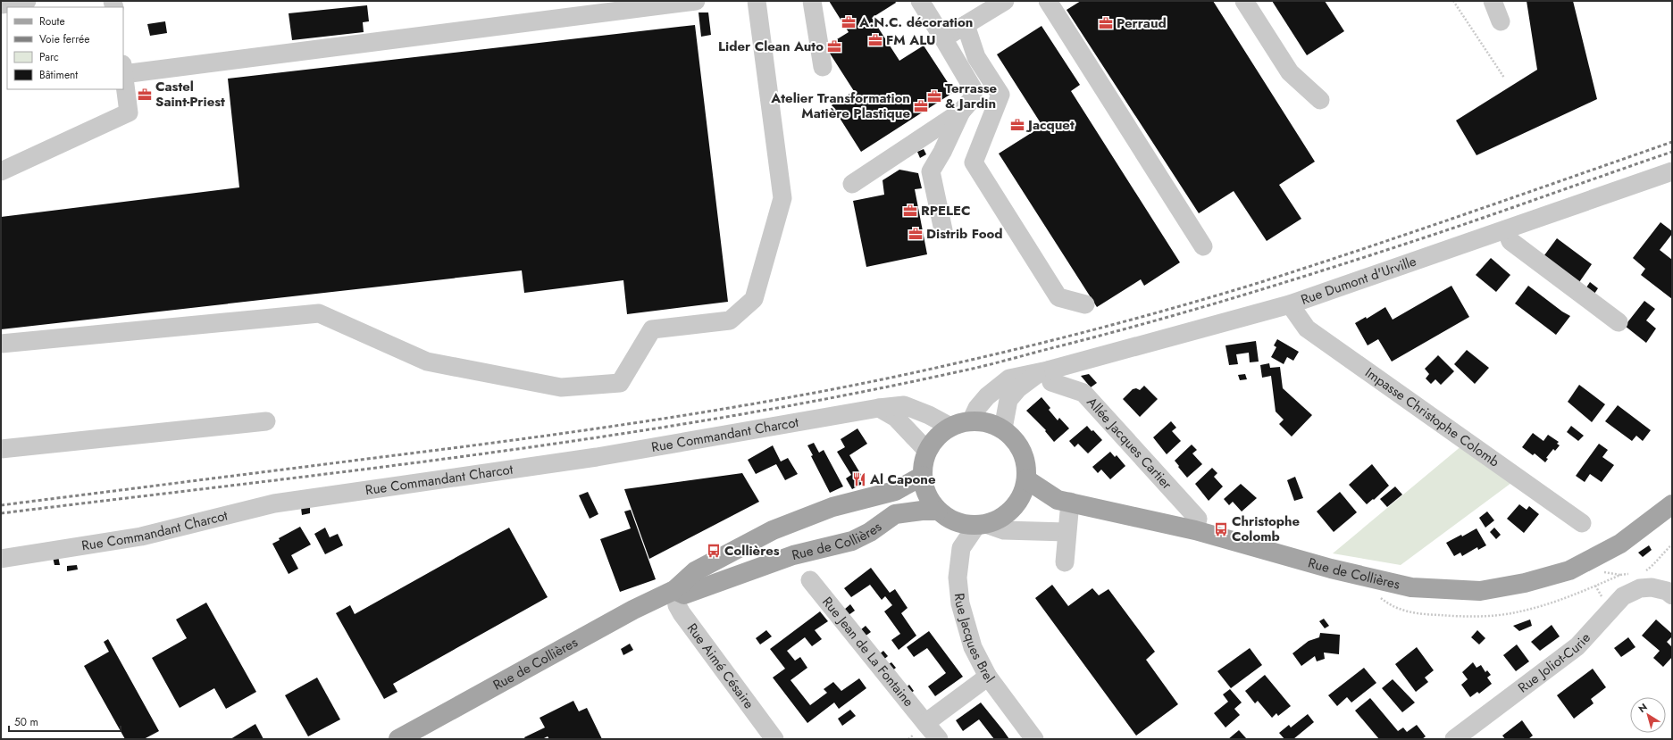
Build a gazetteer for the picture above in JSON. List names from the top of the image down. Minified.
{"streets":{"main road":["Rue de Collières"],"street":["Rue Dumont d'Urville","Impasse Christophe Colomb","Rue Commandant Charcot","Allée Jacques Cartier","Rue Jacques Brel","Rue Jean de La Fontaine","Rue Joliot-Curie","Rue Aimé Césaire"]},"crossings":[["Rue Dumont d'Urville","Impasse Christophe Colomb"],["Rue Dumont d'Urville","Rue Commandant Charcot"],["Rue Dumont d'Urville","Allée Jacques Cartier"],["Rue Dumont d'Urville","Rue de Collières"],["Rue Dumont d'Urville","Rue Jacques Brel"],["Rue Commandant Charcot","Rue de Collières"],["Rue Commandant Charcot","Rue Jacques Brel"],["Allée Jacques Cartier","Rue de Collières"],["Rue de Collières","Rue Jacques Brel"],["Rue de Collières","Rue Aimé Césaire"]],"places":{"office":["A.N.C. décoration","Perraud","FM ALU","Lider Clean Auto","Castel Saint-Priest","Terrasse & Jardin","Atelier Transformation Matière Plastique","Jacquet","RPELEC","Distrib Food"],"restaurant":["Al Capone"],"bus stop":["Christophe Colomb","Collières"]},"legend":["Route","Voie ferrée","Parc","Bâtiment"],"scale_bar":"50 m","north":"top left"}
